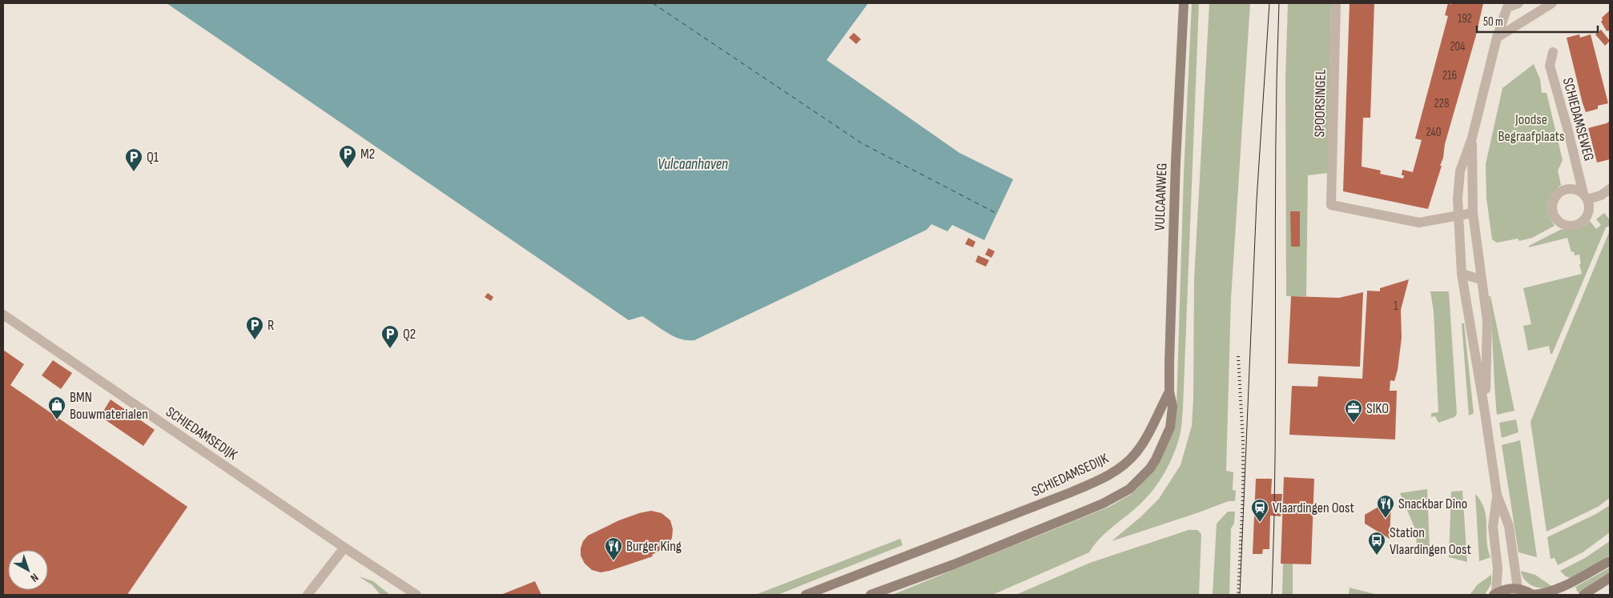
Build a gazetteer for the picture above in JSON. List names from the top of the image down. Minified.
{"streets":{"main road":["VULCAANWEG","SCHIEDAMSEDIJK"],"street":["SPOORSINGEL","SCHIEDAMSEWEG"]},"crossings":[["VULCAANWEG","SCHIEDAMSEDIJK"]],"water":["Vulcaanhaven"],"parks":["Joodse Begraafplaats"],"places":{"parking":["M2","Q1","R","Q2"],"shop":["BMN Bouwmaterialen"],"office":["SIKO"],"restaurant":["Snackbar Dino","Burger King"],"station":["Vlaardingen Oost"],"bus stop":["Station Vlaardingen Oost"]},"house_numbers":["192","204","216","228","240","1"],"scale_bar":"50 m","north":"bottom right"}
